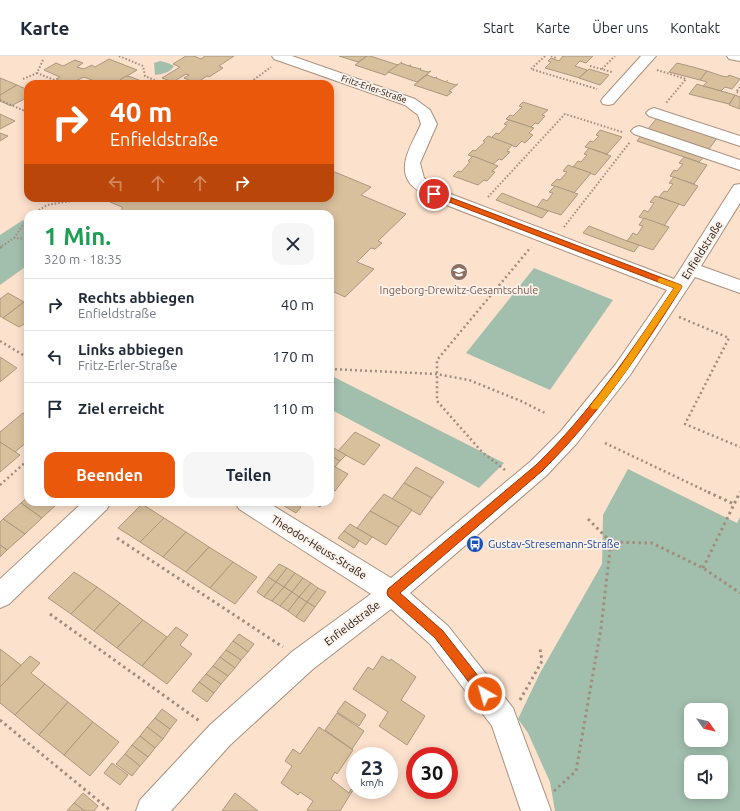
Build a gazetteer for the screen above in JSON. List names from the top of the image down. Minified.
{"streets":{"street":["Fritz-Erler-Straße","Enfieldstraße","Theodor-Heuss-Straße"]},"crossings":[["Fritz-Erler-Straße","Enfieldstraße"],["Enfieldstraße","Theodor-Heuss-Straße"]],"places":{"school or university":["Ingeborg-Drewitz-Gesamtschule"],"bus stop":["Gustav-Stresemann-Straße"]},"north":"bottom right","page":{"header":"Karte","nav":["Start","Karte","Über uns","Kontakt"],"turn":["40 m","Enfieldstraße"],"heading":["1 Min.","320 m · 18:35"],"list":[{"name":"Rechts abbiegen","note":"Enfieldstraße","value":"40 m"},{"name":"Links abbiegen","note":"Fritz-Erler-Straße","value":"170 m"},{"name":"Ziel erreicht","value":"110 m"}],"buttons":["Beenden","Teilen"],"speed":"23 km/h","limit":"30"}}
